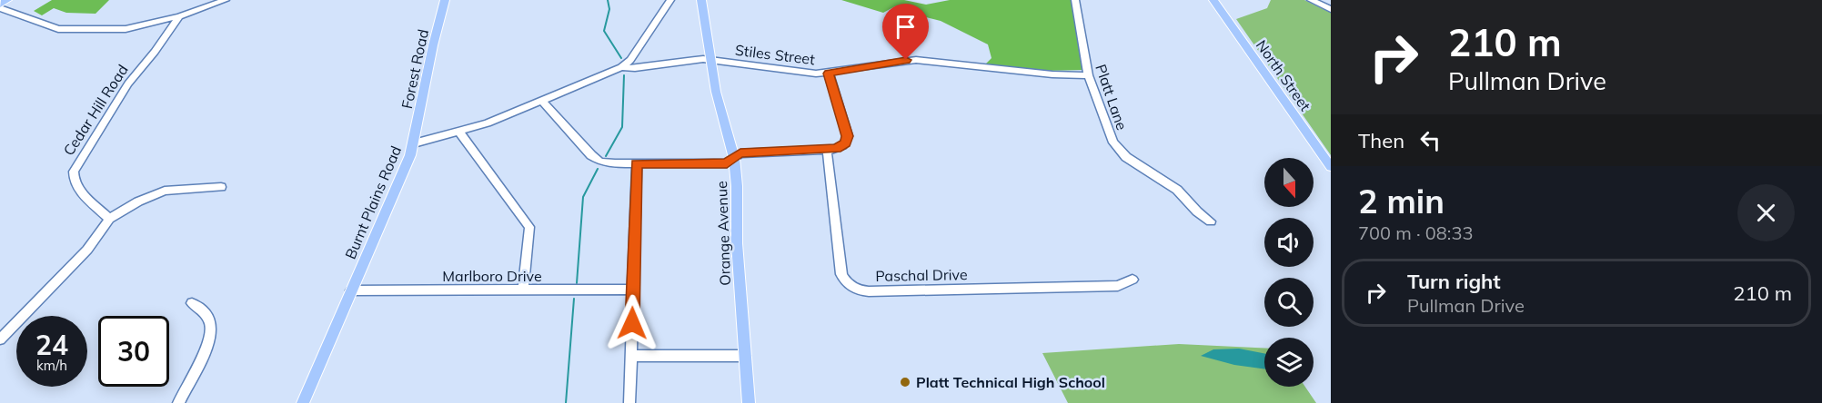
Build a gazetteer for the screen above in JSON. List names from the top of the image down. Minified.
{"streets":{"main road":["Forest Road","North Street","Burnt Plains Road","Orange Avenue"],"street":["Stiles Street","Platt Lane","Cedar Hill Road","Paschal Drive","Marlboro Drive"]},"crossings":[["Stiles Street","Platt Lane"],["Stiles Street","Burnt Plains Road"],["Stiles Street","Orange Avenue"],["Forest Road","Burnt Plains Road"],["Burnt Plains Road","Marlboro Drive"]],"places":["Platt Technical High School"],"north":"bottom","page":{"turn":["210 m","Pullman Drive"],"then":"Then","heading":["2 min","700 m · 08:33"],"list":[{"name":"Turn right","note":"Pullman Drive","value":"210 m"}],"speed":"24 km/h","limit":"30"}}
